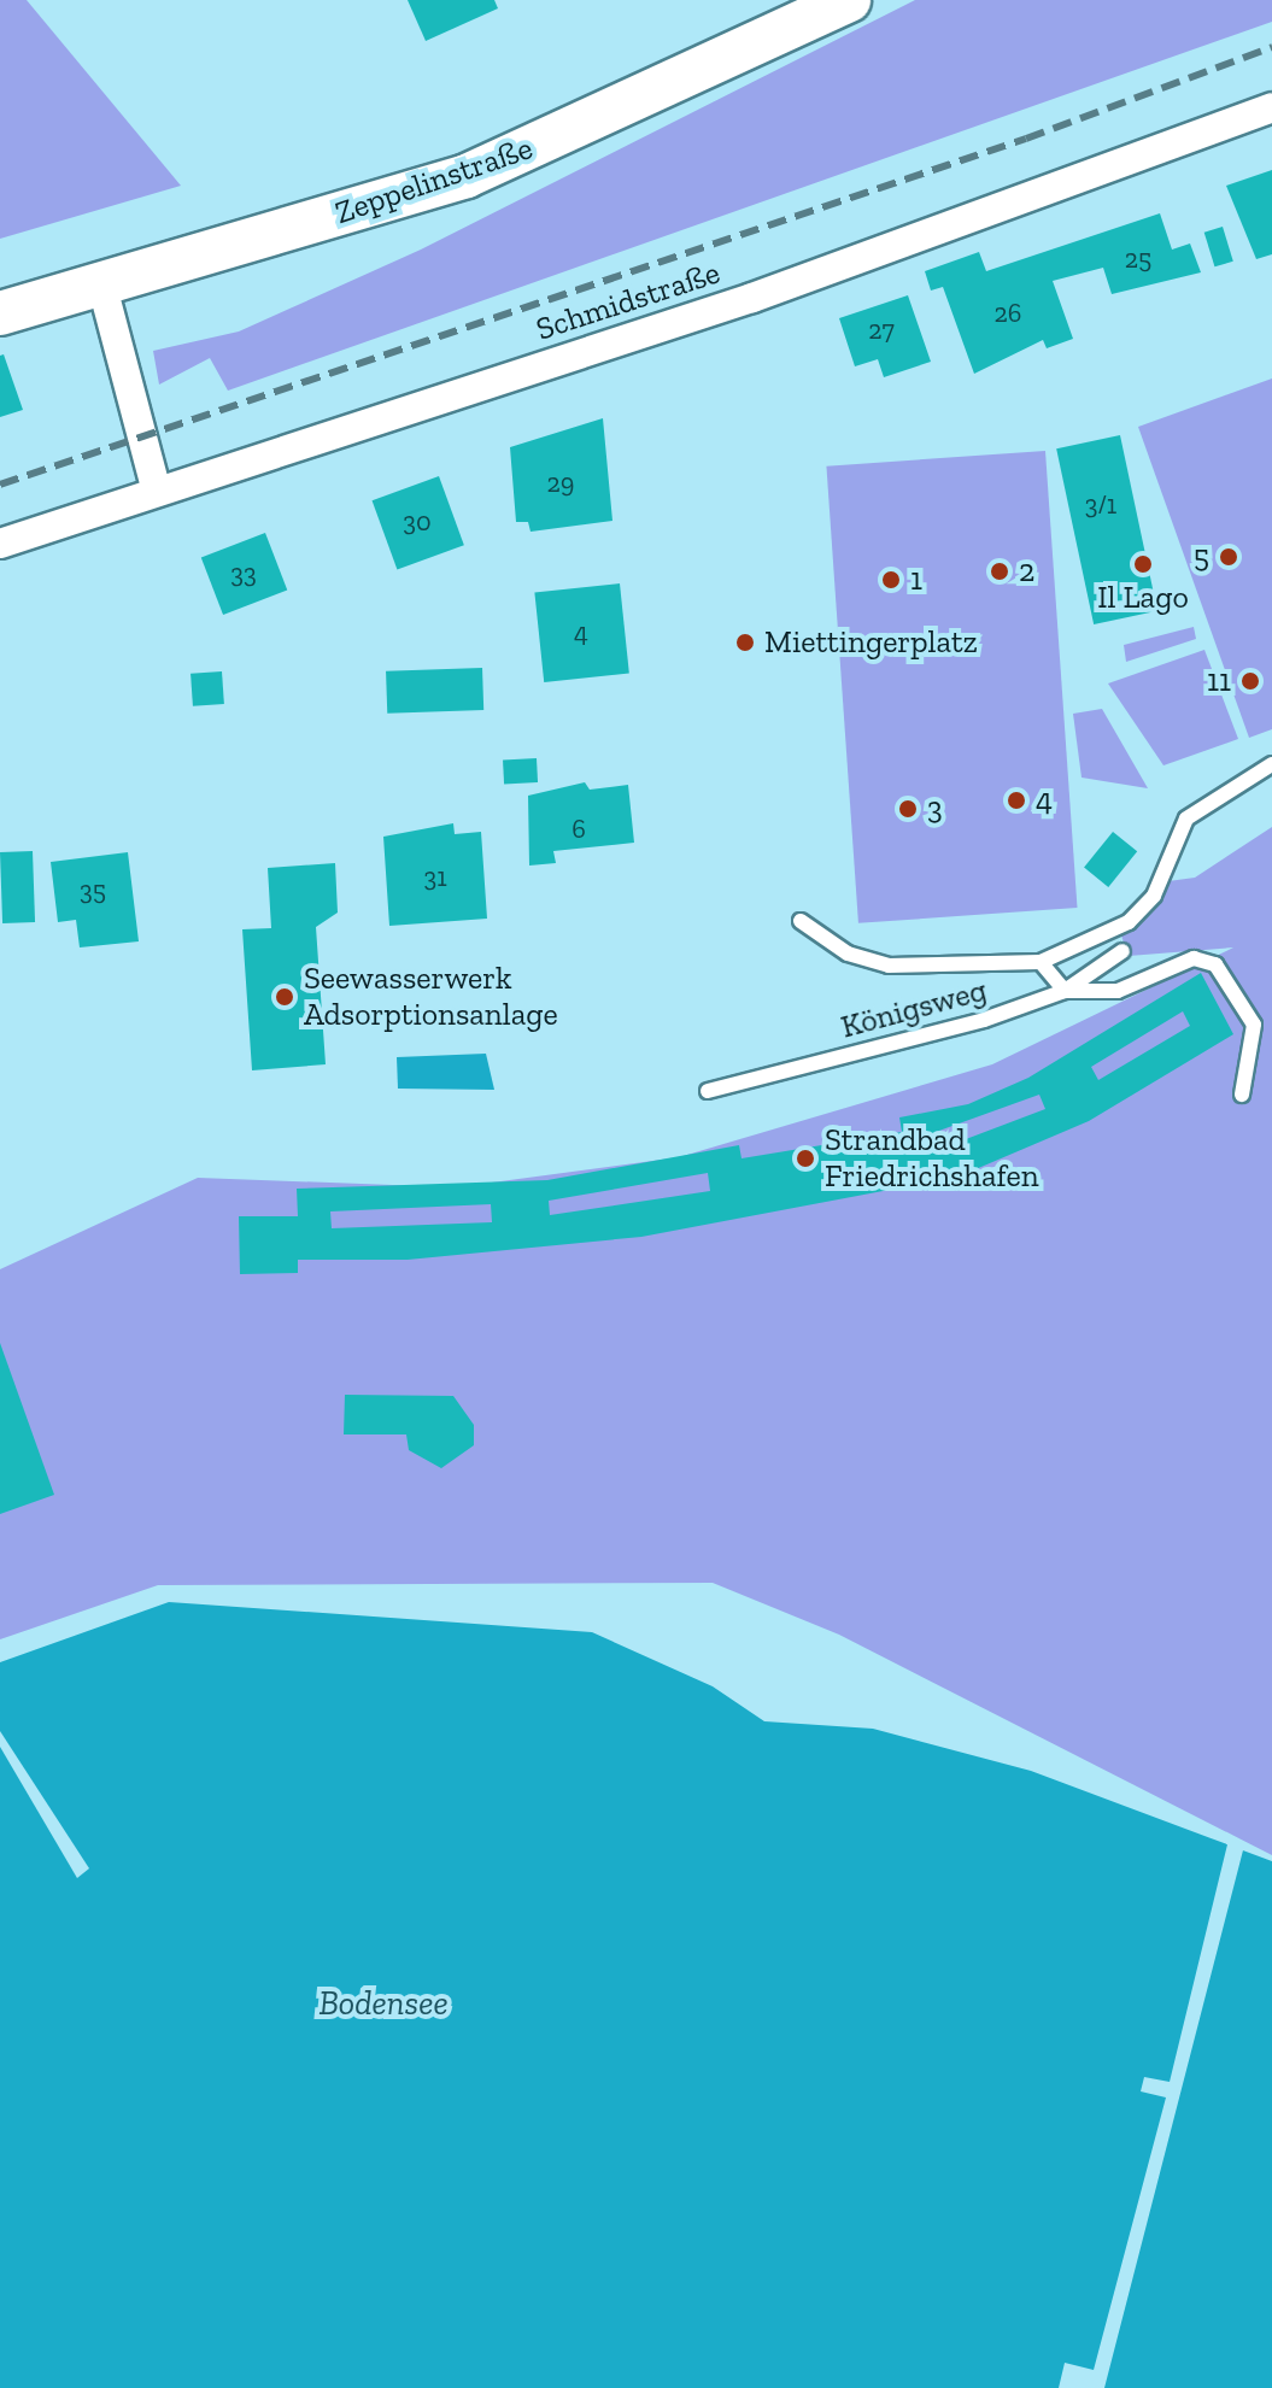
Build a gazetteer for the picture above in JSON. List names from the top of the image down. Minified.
{"streets":{"main road":["Zeppelinstraße"],"street":["Schmidstraße"],"lane":["Königsweg"]},"water":["Bodensee"],"places":["5","Il Lago","2","1","Miettingerplatz","11","4","3","Seewasserwerk Adsorptionsanlage","Strandbad Friedrichshafen"],"house_numbers":["25","26","27","29","3/1","30","33","4","6","31","35"]}
